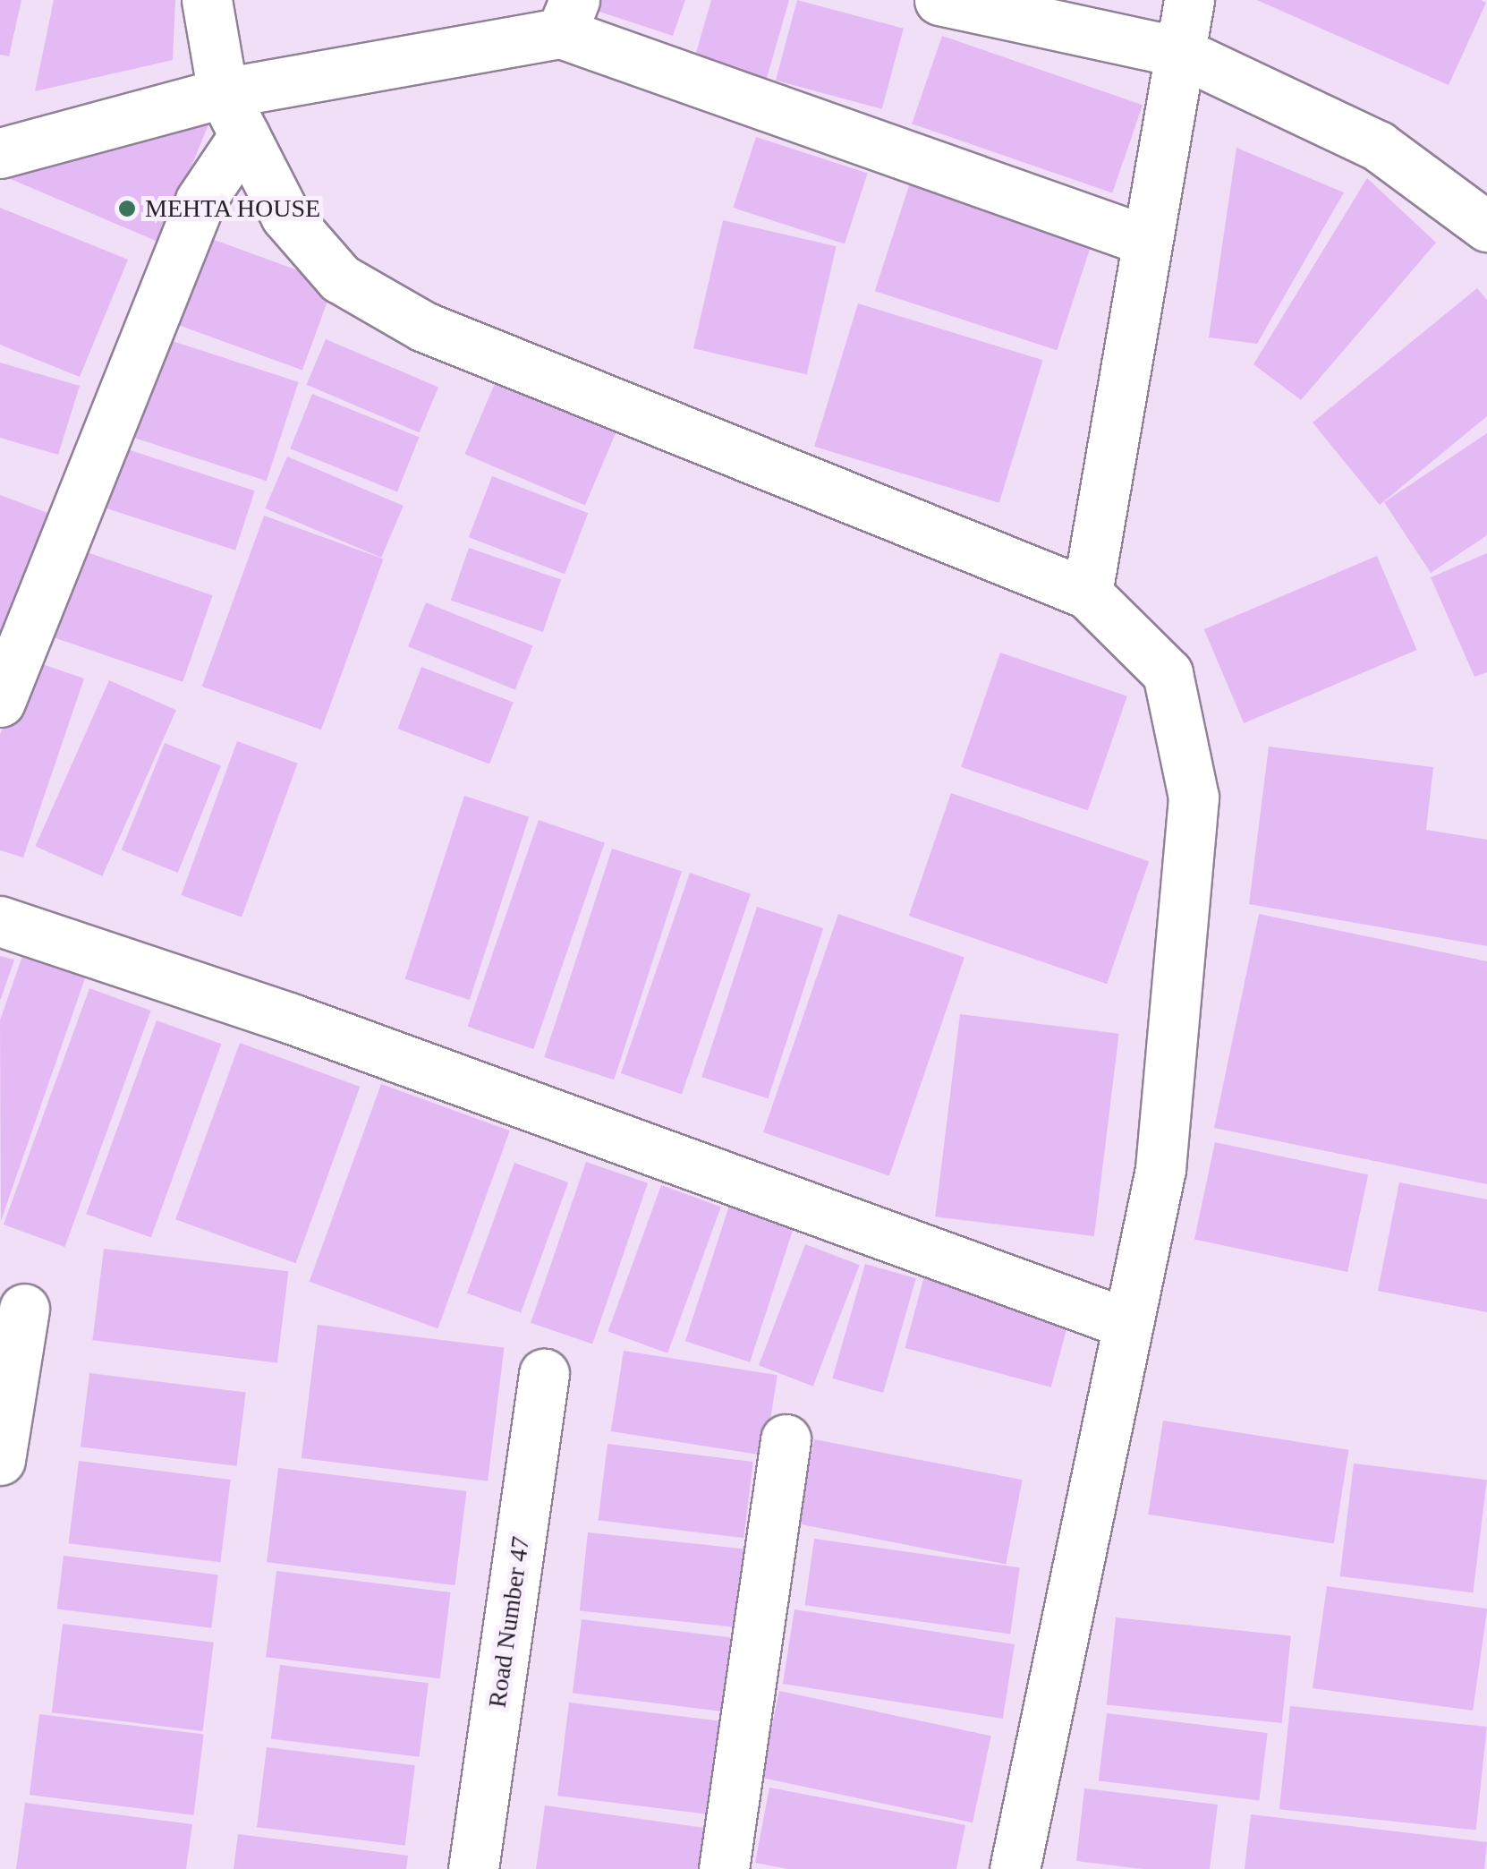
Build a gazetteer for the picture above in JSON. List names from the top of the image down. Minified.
{"streets":{"street":["Road Number 47"]},"places":["MEHTA HOUSE"]}
